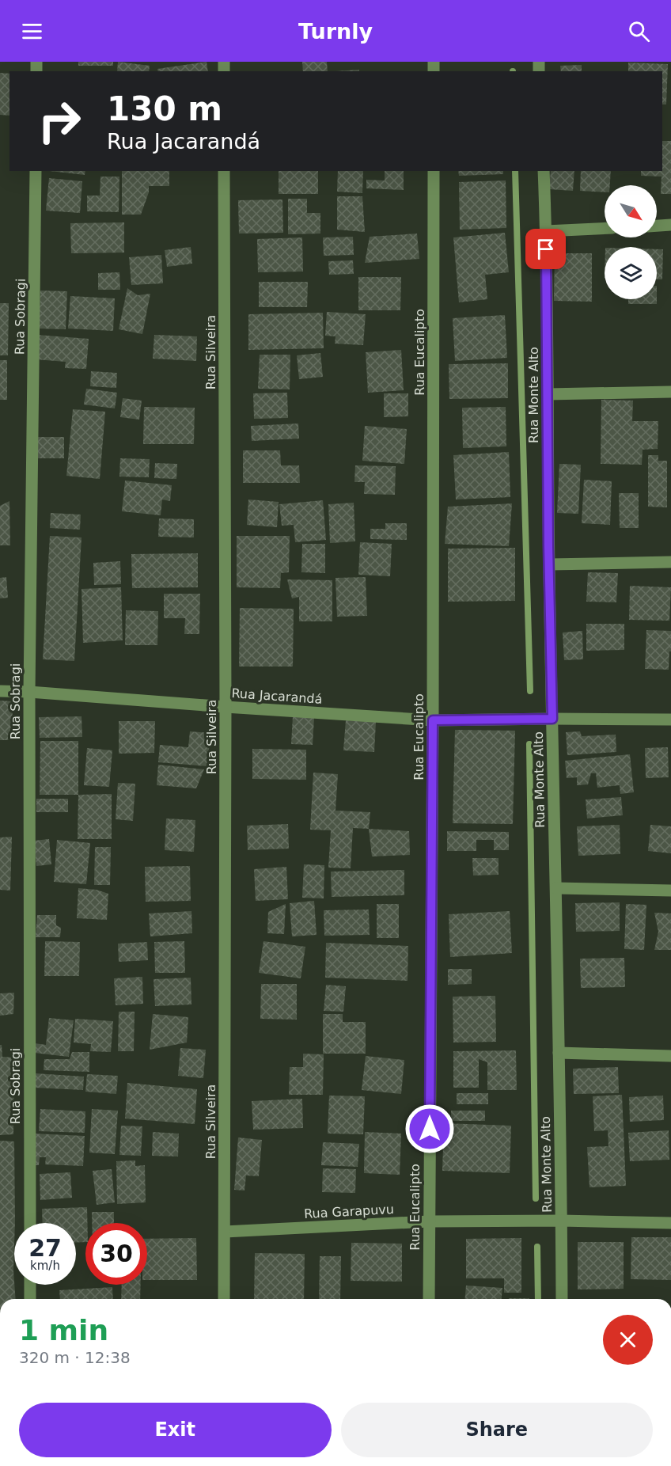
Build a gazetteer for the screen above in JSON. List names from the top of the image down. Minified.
{"streets":{"street":["Rua Sobragi","Rua Silveira","Rua Eucalipto","Rua Monte Alto","Rua Jacarandá","Rua Garapuvu"]},"crossings":[["Rua Sobragi","Rua Jacarandá"],["Rua Silveira","Rua Jacarandá"],["Rua Silveira","Rua Garapuvu"],["Rua Eucalipto","Rua Jacarandá"],["Rua Eucalipto","Rua Garapuvu"],["Rua Monte Alto","Rua Jacarandá"],["Rua Monte Alto","Rua Garapuvu"]],"north":"bottom right","page":{"header":"Turnly","turn":["130 m","Rua Jacarandá"],"speed":"27 km/h","limit":"30","heading":["1 min","320 m · 12:38"],"buttons":["Exit","Share"]}}
